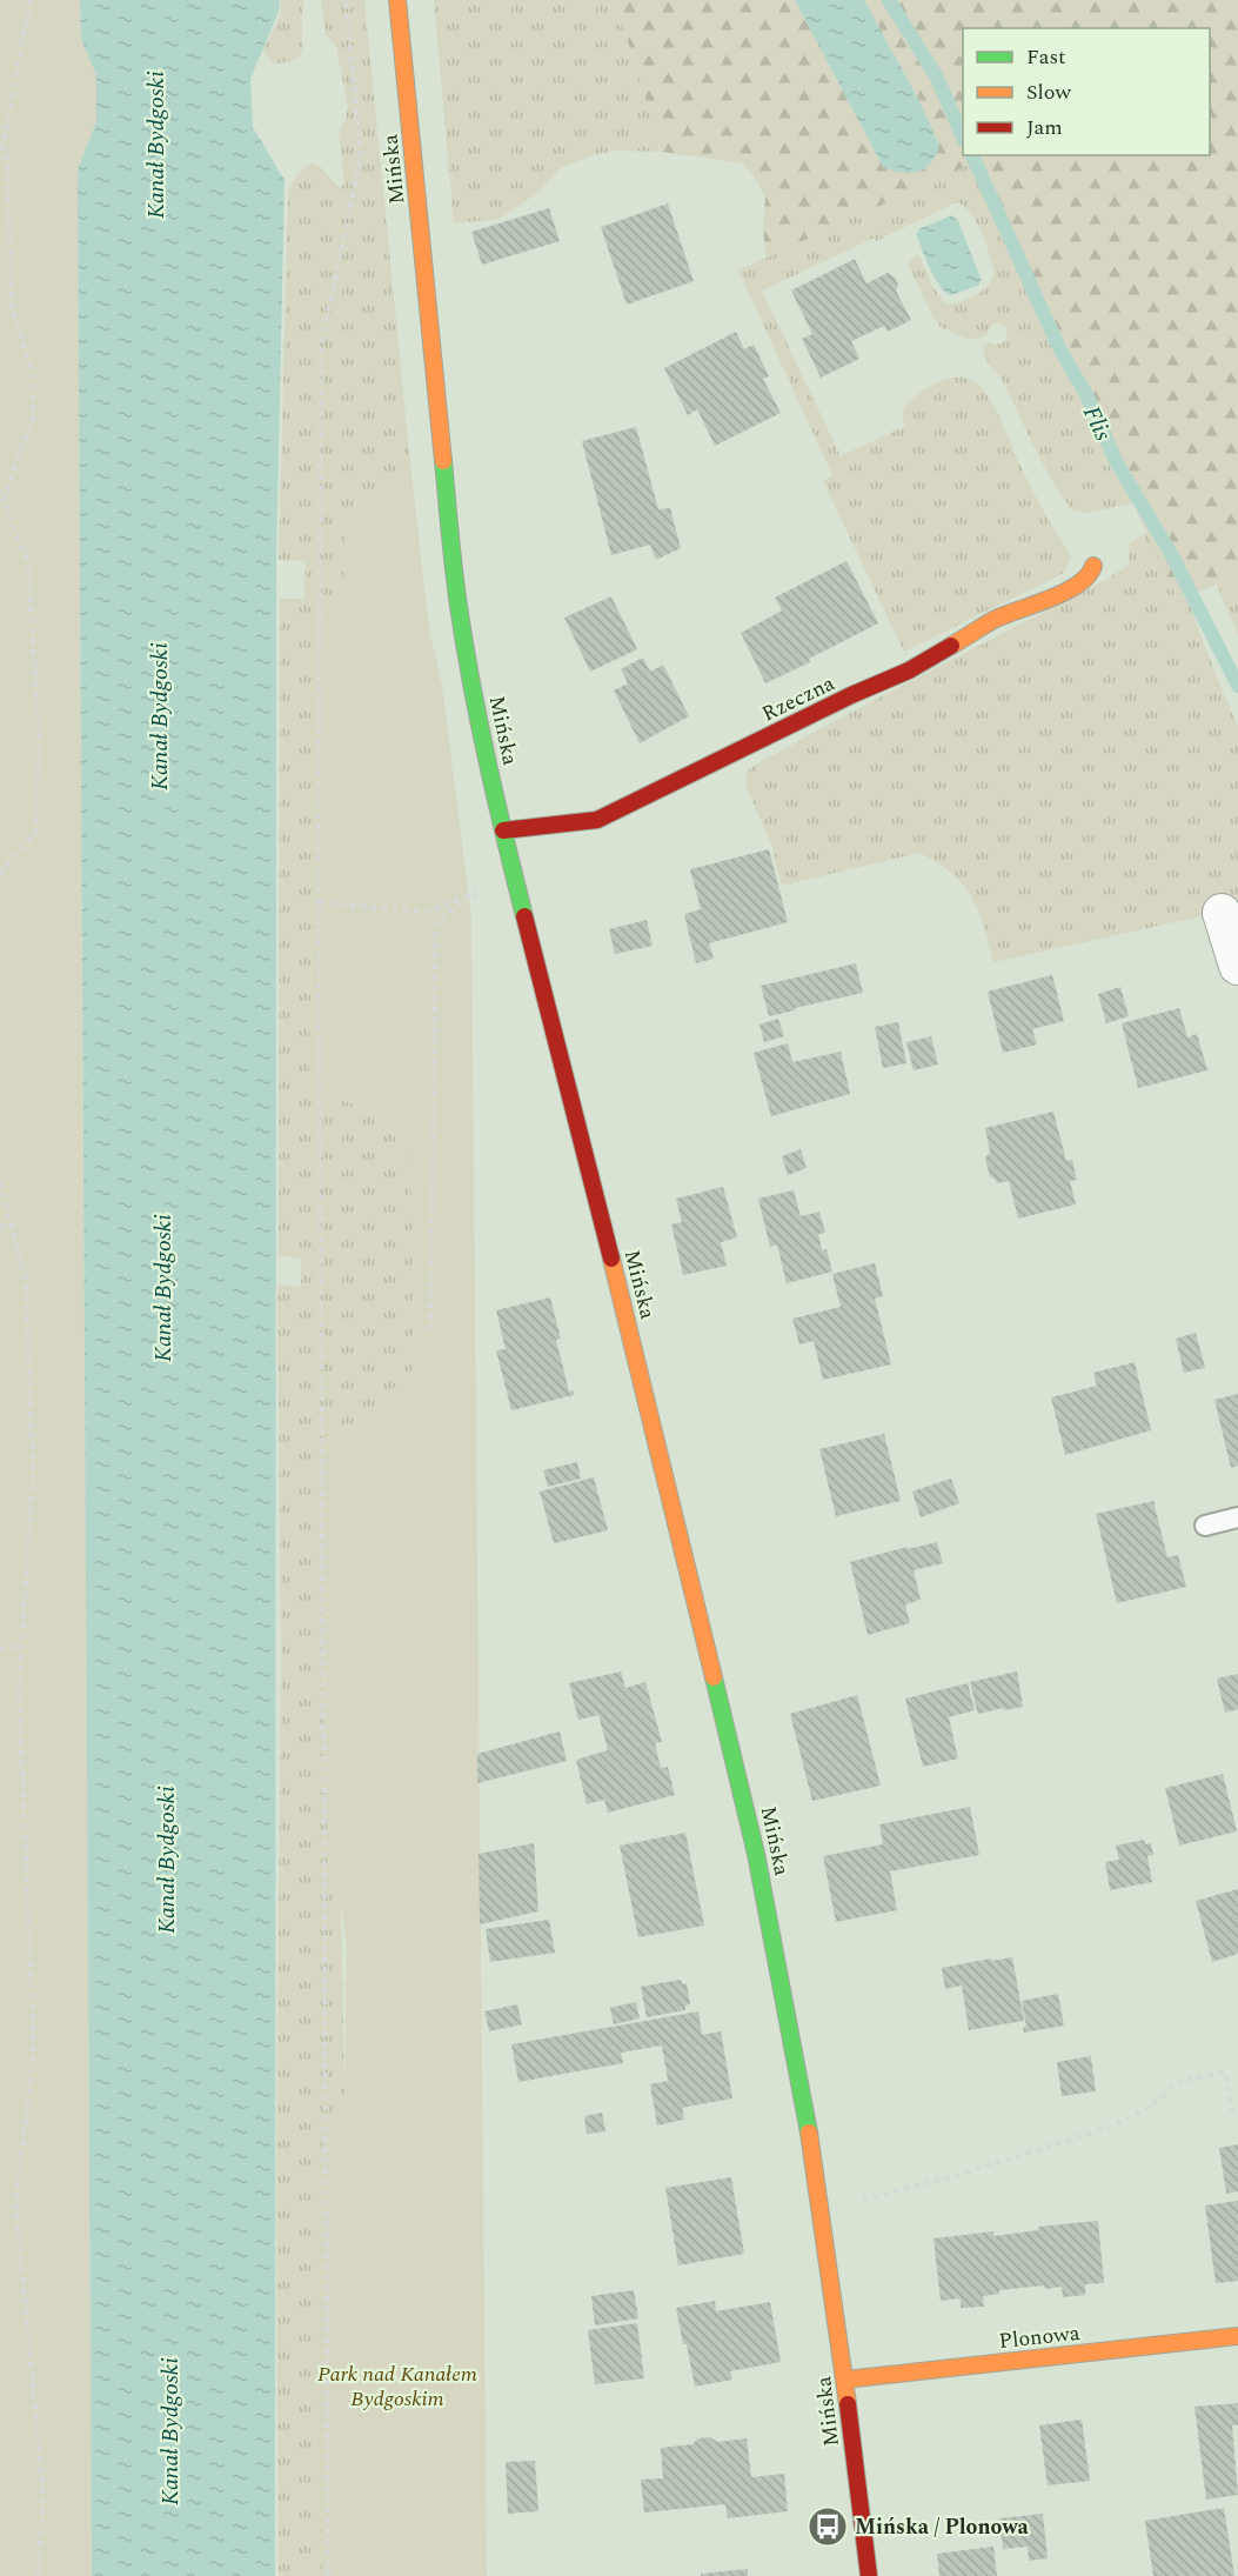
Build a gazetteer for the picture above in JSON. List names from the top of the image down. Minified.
{"streets":{"street":["Mińska","Rzeczna","Plonowa"]},"crossings":[["Mińska","Rzeczna"],["Mińska","Plonowa"]],"water":["Kanał Bydgoski","Flis"],"parks":["Park nad Kanałem Bydgoskim"],"places":{"bus stop":["Mińska / Plonowa"]},"legend":["Fast","Slow","Jam"]}
